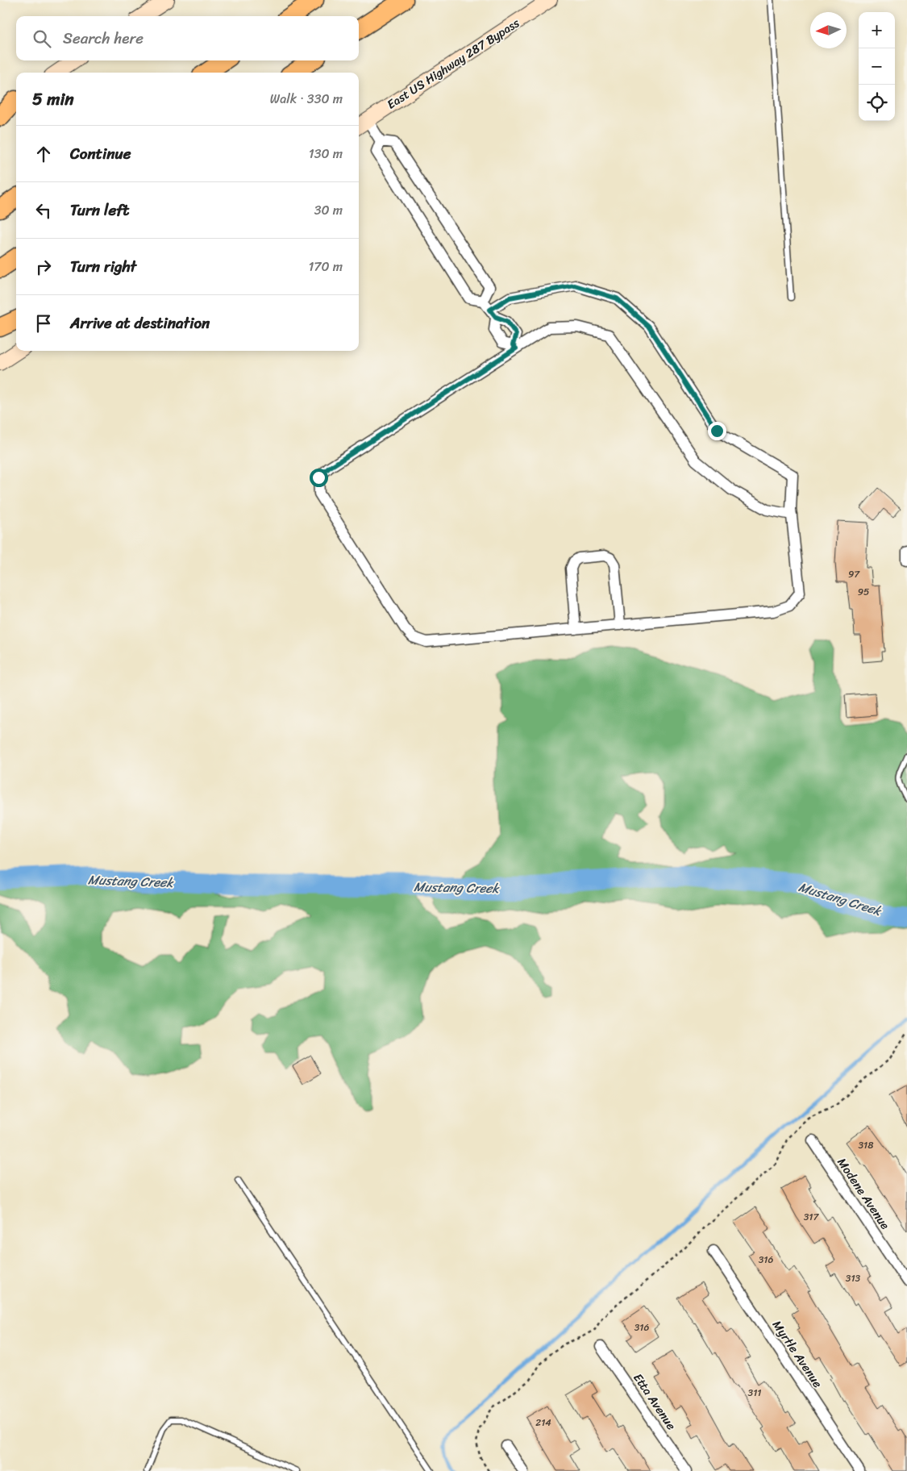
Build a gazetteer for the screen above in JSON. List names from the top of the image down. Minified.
{"streets":{"main road":["East US Highway 287 Bypass"],"street":["Modene Avenue","Myrtle Avenue","Etta Avenue"]},"water":["Mustang Creek"],"house_numbers":["97","95","318","317","316","313","316","311","214"],"north":"left","page":{"map_buttons":["+","−"],"search":"Search here","heading":["5 min","Walk · 330 m"],"list":[["Continue","130 m"],["Turn left","30 m"],["Turn right","170 m"],"Arrive at destination"]}}
